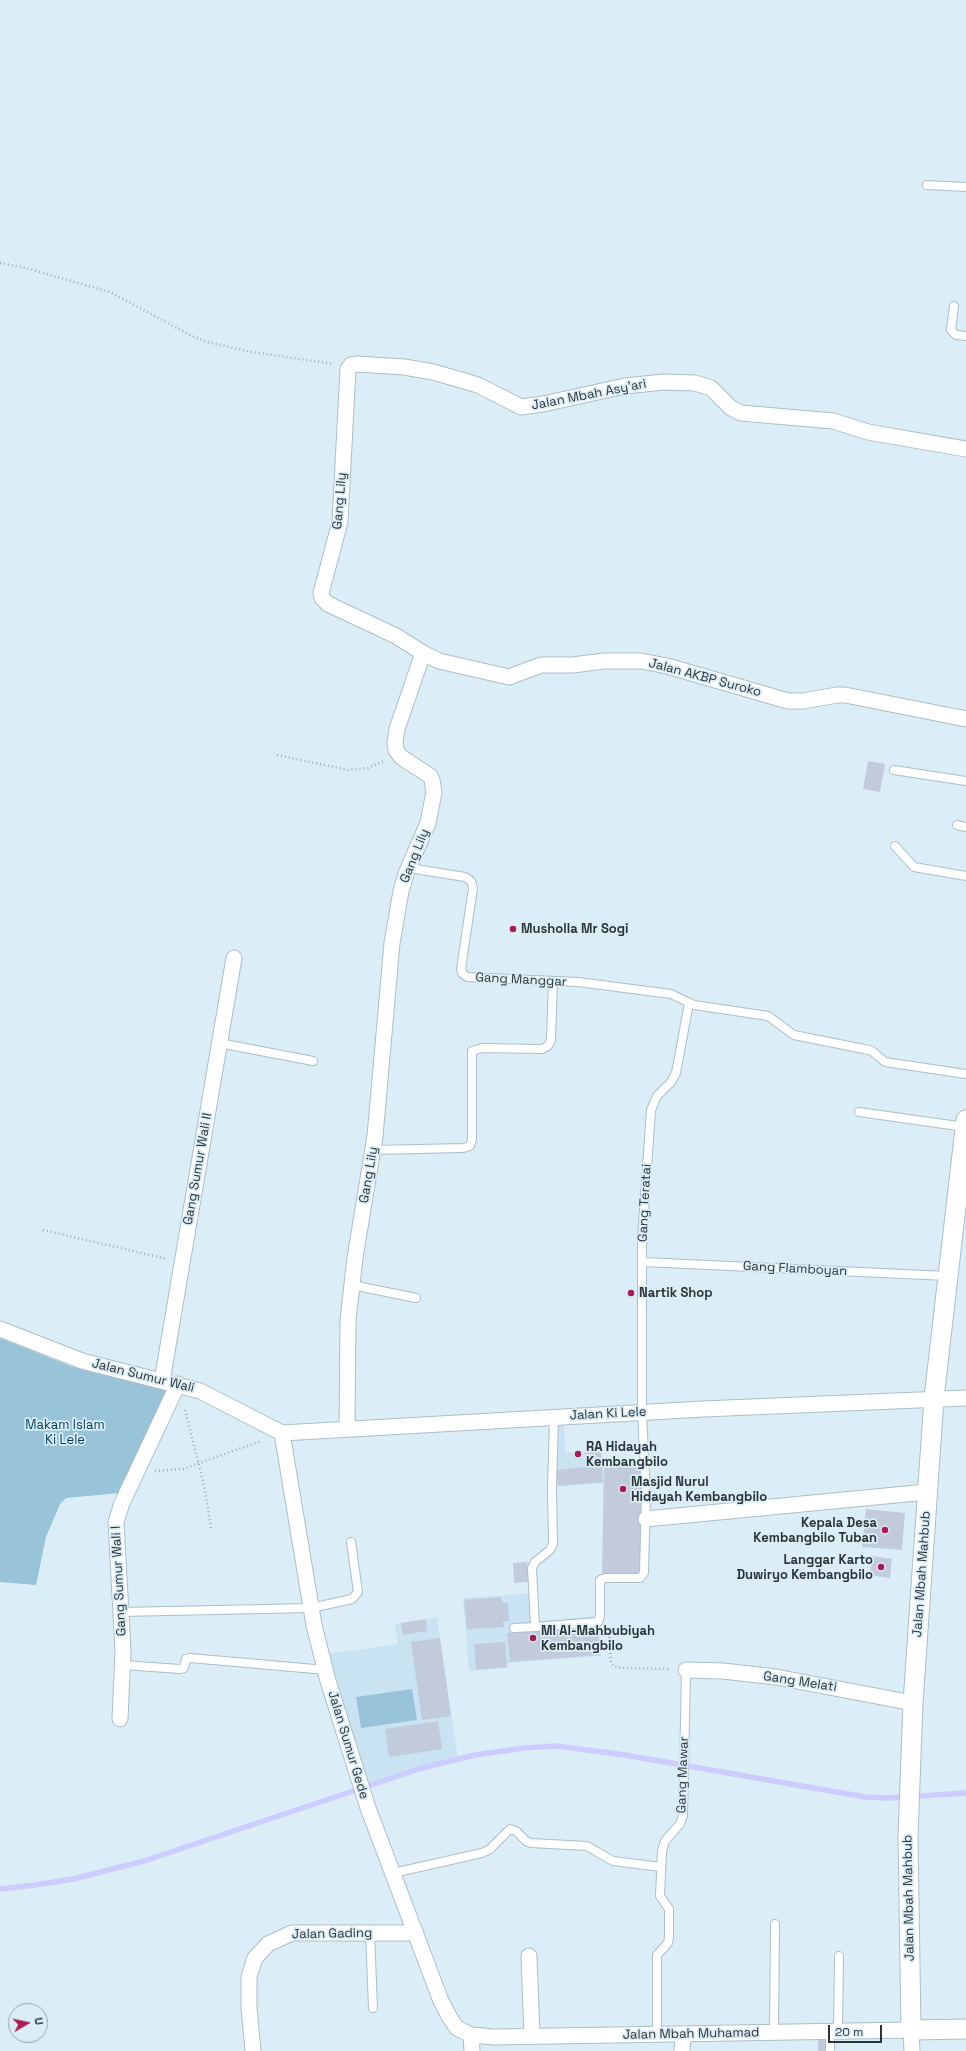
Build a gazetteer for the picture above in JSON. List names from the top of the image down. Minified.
{"streets":{"street":["Jalan Mbah Asy'ari","Gang Lily","Jalan AKBP Suroko","Gang Sumur Wali II","Jalan Sumur Wali","Jalan Ki Lele","Jalan Mbah Mahbub","Gang Sumur Wali I","Gang Melati","Jalan Sumur Gede","Jalan Gading","Jalan Mbah Muhamad"],"lane":["Gang Manggar","Gang Teratai","Gang Flamboyan","Gang Mawar"]},"crossings":[["Jalan Mbah Asy'ari","Gang Lily"],["Gang Lily","Jalan AKBP Suroko"],["Gang Lily","Gang Manggar"],["Gang Lily","Jalan Ki Lele"],["Gang Manggar","Gang Teratai"],["Gang Sumur Wali II","Jalan Sumur Wali"],["Gang Teratai","Gang Flamboyan"],["Gang Teratai","Jalan Ki Lele"],["Gang Flamboyan","Jalan Mbah Mahbub"],["Jalan Sumur Wali","Jalan Ki Lele"],["Jalan Sumur Wali","Gang Sumur Wali I"],["Jalan Sumur Wali","Jalan Sumur Gede"],["Jalan Ki Lele","Jalan Mbah Mahbub"],["Jalan Ki Lele","Jalan Sumur Gede"],["Jalan Mbah Mahbub","Gang Melati"],["Jalan Mbah Mahbub","Jalan Mbah Muhamad"],["Gang Melati","Gang Mawar"],["Jalan Sumur Gede","Jalan Gading"],["Jalan Sumur Gede","Jalan Mbah Muhamad"],["Gang Mawar","Jalan Mbah Muhamad"]],"parks":["Makam Islam Ki Lele"],"places":["Musholla Mr Sogi","Nartik Shop","RA Hidayah Kembangbilo","Masjid Nurul Hidayah Kembangbilo","Kepala Desa Kembangbilo Tuban","Langgar Karto Duwiryo Kembangbilo","MI Al-Mahbubiyah Kembangbilo"],"scale_bar":"20 m","north":"right"}
